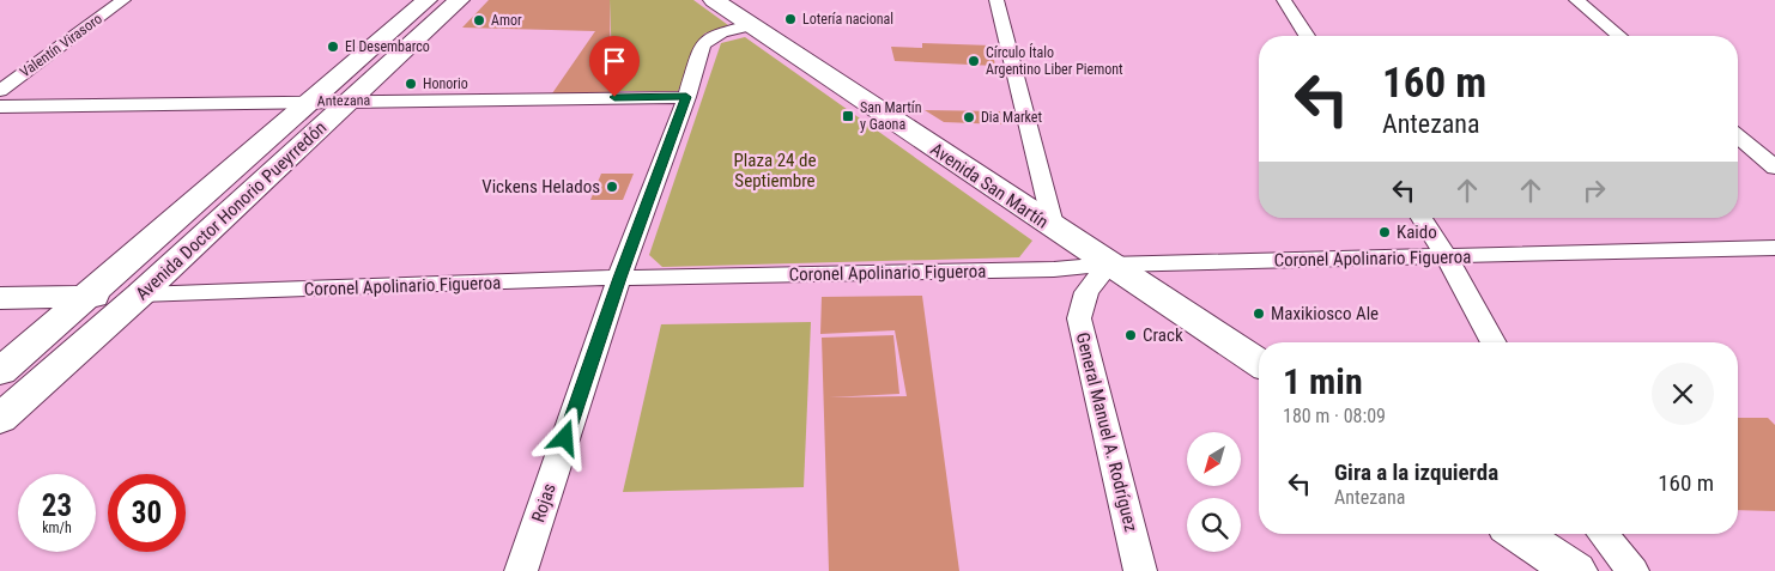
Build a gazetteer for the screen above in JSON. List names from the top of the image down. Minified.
{"streets":{"main road":["Avenida San Martín","Avenida Doctor Honorio Pueyrredón","Coronel Apolinario Figueroa"],"street":["Valentín Virasoro","Antezana","General Manuel A. Rodríguez","Rojas"]},"crossings":[["Antezana","Avenida Doctor Honorio Pueyrredón"],["Antezana","Rojas"],["Avenida San Martín","Coronel Apolinario Figueroa"],["Avenida San Martín","General Manuel A. Rodríguez"],["Avenida San Martín","Rojas"],["Avenida Doctor Honorio Pueyrredón","Coronel Apolinario Figueroa"],["Coronel Apolinario Figueroa","General Manuel A. Rodríguez"],["Coronel Apolinario Figueroa","Rojas"]],"parks":["Plaza 24 de Septiembre"],"places":{"other":["Lotería nacional","Amor","El Desembarco","Círculo Ítalo Argentino Liber Piemont","Honorio","Dia Market","Vickens Helados","Kaido","Maxikiosco Ale","Crack"],"transit":["San Martín y Gaona"]},"north":"bottom left","page":{"turn":["160 m","Antezana"],"heading":["1 min","180 m · 08:09"],"list":[{"name":"Gira a la izquierda","note":"Antezana","value":"160 m"}],"speed":"23 km/h","limit":"30"}}
